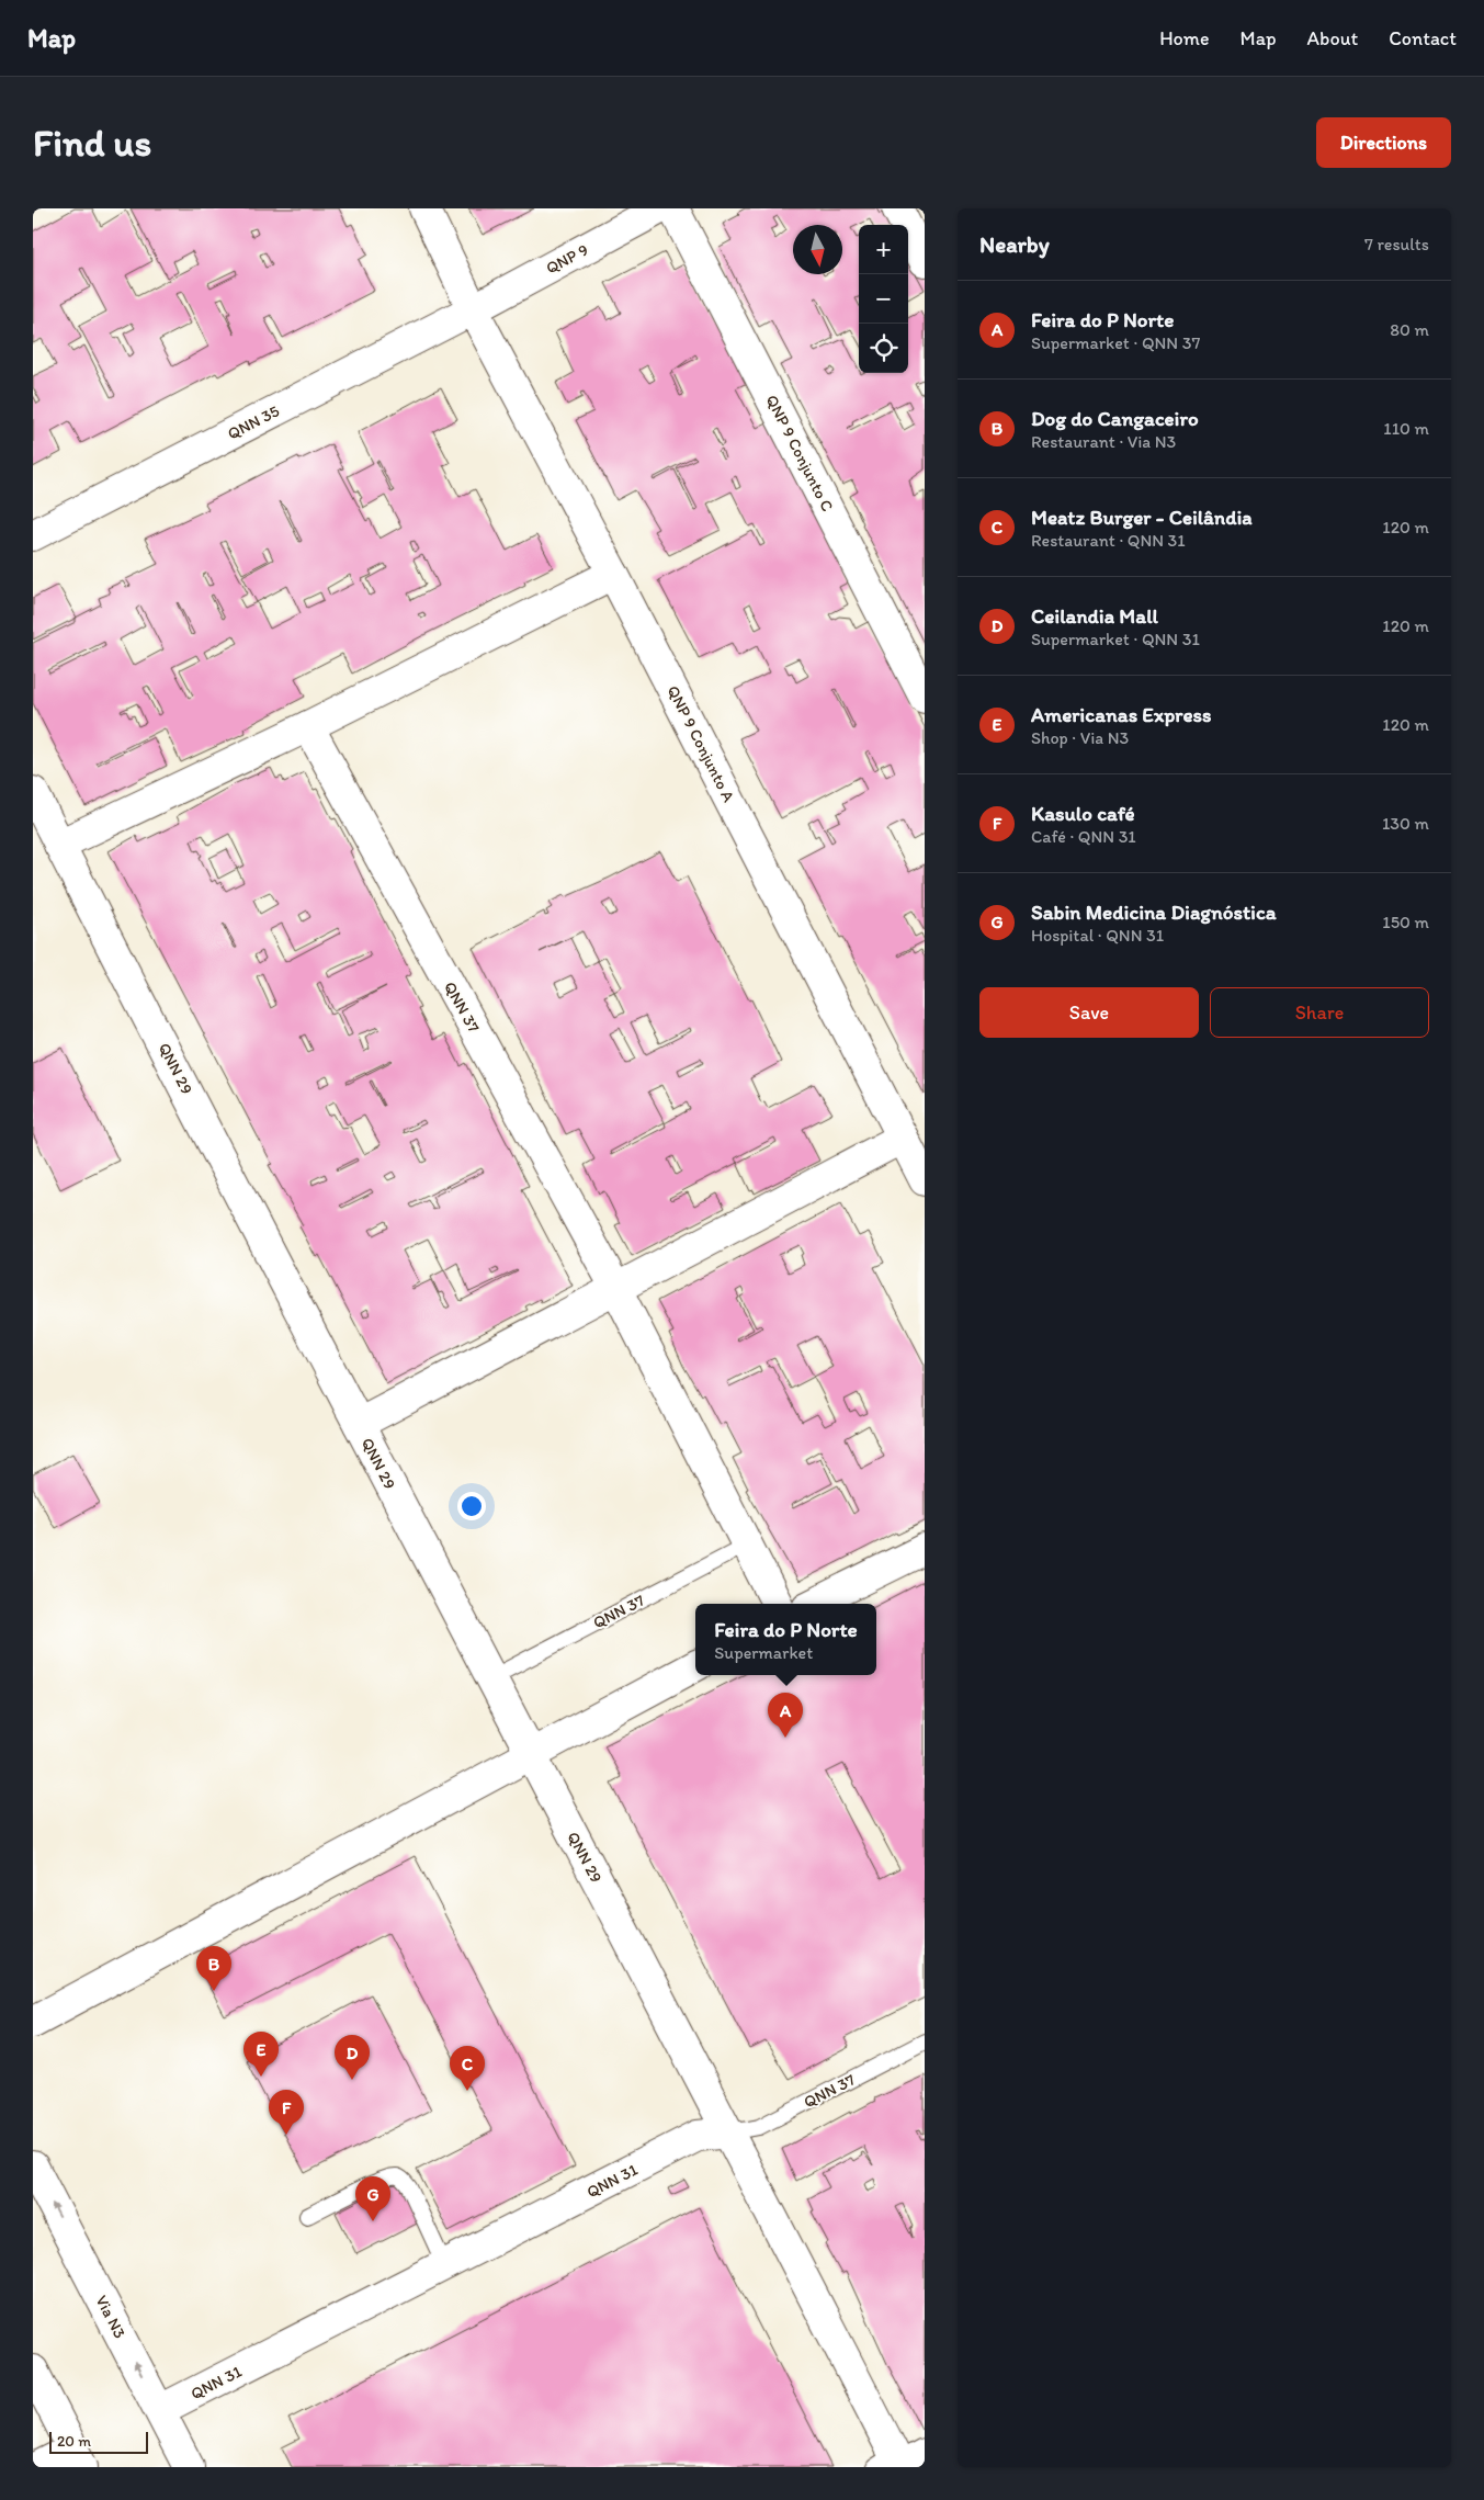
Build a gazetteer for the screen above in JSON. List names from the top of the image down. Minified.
{"streets":{"street":["QNP 9","QNN 35","QNP 9 Conjunto C","QNP 9 Conjunto A","QNN 37","QNN 29","QNN 31","Via N3"]},"crossings":[["QNP 9","QNN 35"],["QNP 9","QNP 9 Conjunto A"],["QNN 35","QNP 9 Conjunto A"],["QNN 37","QNN 29"],["QNN 37","QNN 31"],["QNN 29","QNN 31"],["QNN 31","Via N3"]],"scale_bar":"20 m","north":"bottom","page":{"header":"Map","nav":["Home","Map","About","Contact"],"buttons":["Directions",["Save","Share"]],"title":"Find us","heading":["Nearby","7 results"],"map_buttons":["+","−"],"list":[{"mark":"A","name":"Feira do P Norte","note":"Supermarket · QNN 37","value":"80 m"},{"mark":"B","name":"Dog do Cangaceiro","note":"Restaurant · Via N3","value":"110 m"},{"mark":"C","name":"Meatz Burger - Ceilândia","note":"Restaurant · QNN 31","value":"120 m"},{"mark":"D","name":"Ceilandia Mall","note":"Supermarket · QNN 31","value":"120 m"},{"mark":"E","name":"Americanas Express","note":"Shop · Via N3","value":"120 m"},{"mark":"F","name":"Kasulo café","note":"Café · QNN 31","value":"130 m"},{"mark":"G","name":"Sabin Medicina Diagnóstica","note":"Hospital · QNN 31","value":"150 m"}],"popup":["Feira do P Norte","Supermarket"],"pins":["A","B","E","D","C","F","G"],"scale":"20 m"}}
